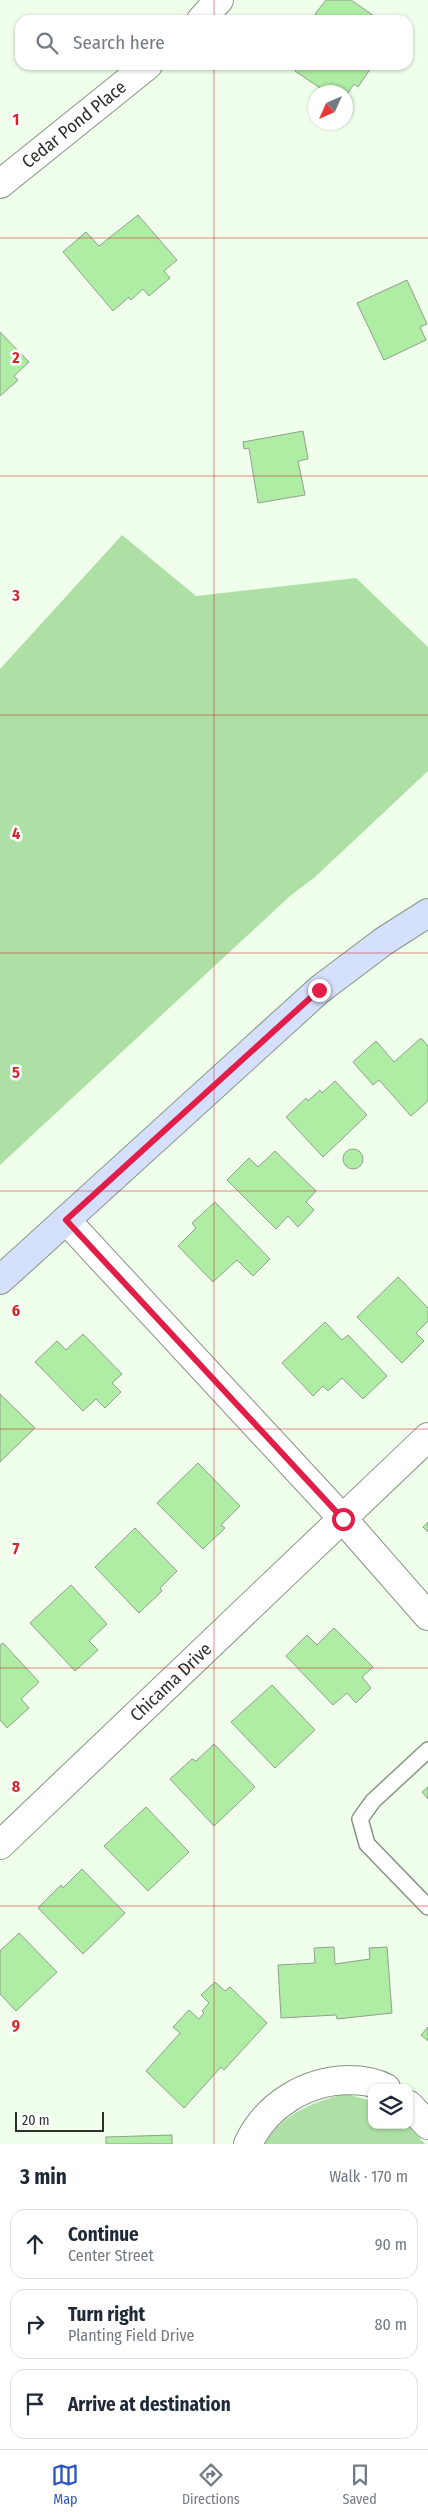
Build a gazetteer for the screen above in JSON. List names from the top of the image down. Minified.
{"streets":{"street":["Cedar Pond Place","Chicama Drive"]},"scale_bar":"20 m","north":"bottom left","page":{"search":"Search here","scale":"20 m","heading":["3 min","Walk · 170 m"],"list":[["Continue","Center Street","90 m"],["Turn right","Planting Field Drive","80 m"],"Arrive at destination"],"nav":["Map","Directions","Saved"]},"grid":{"rows":["1","2","3","4","5","6","7","8","9"]}}
